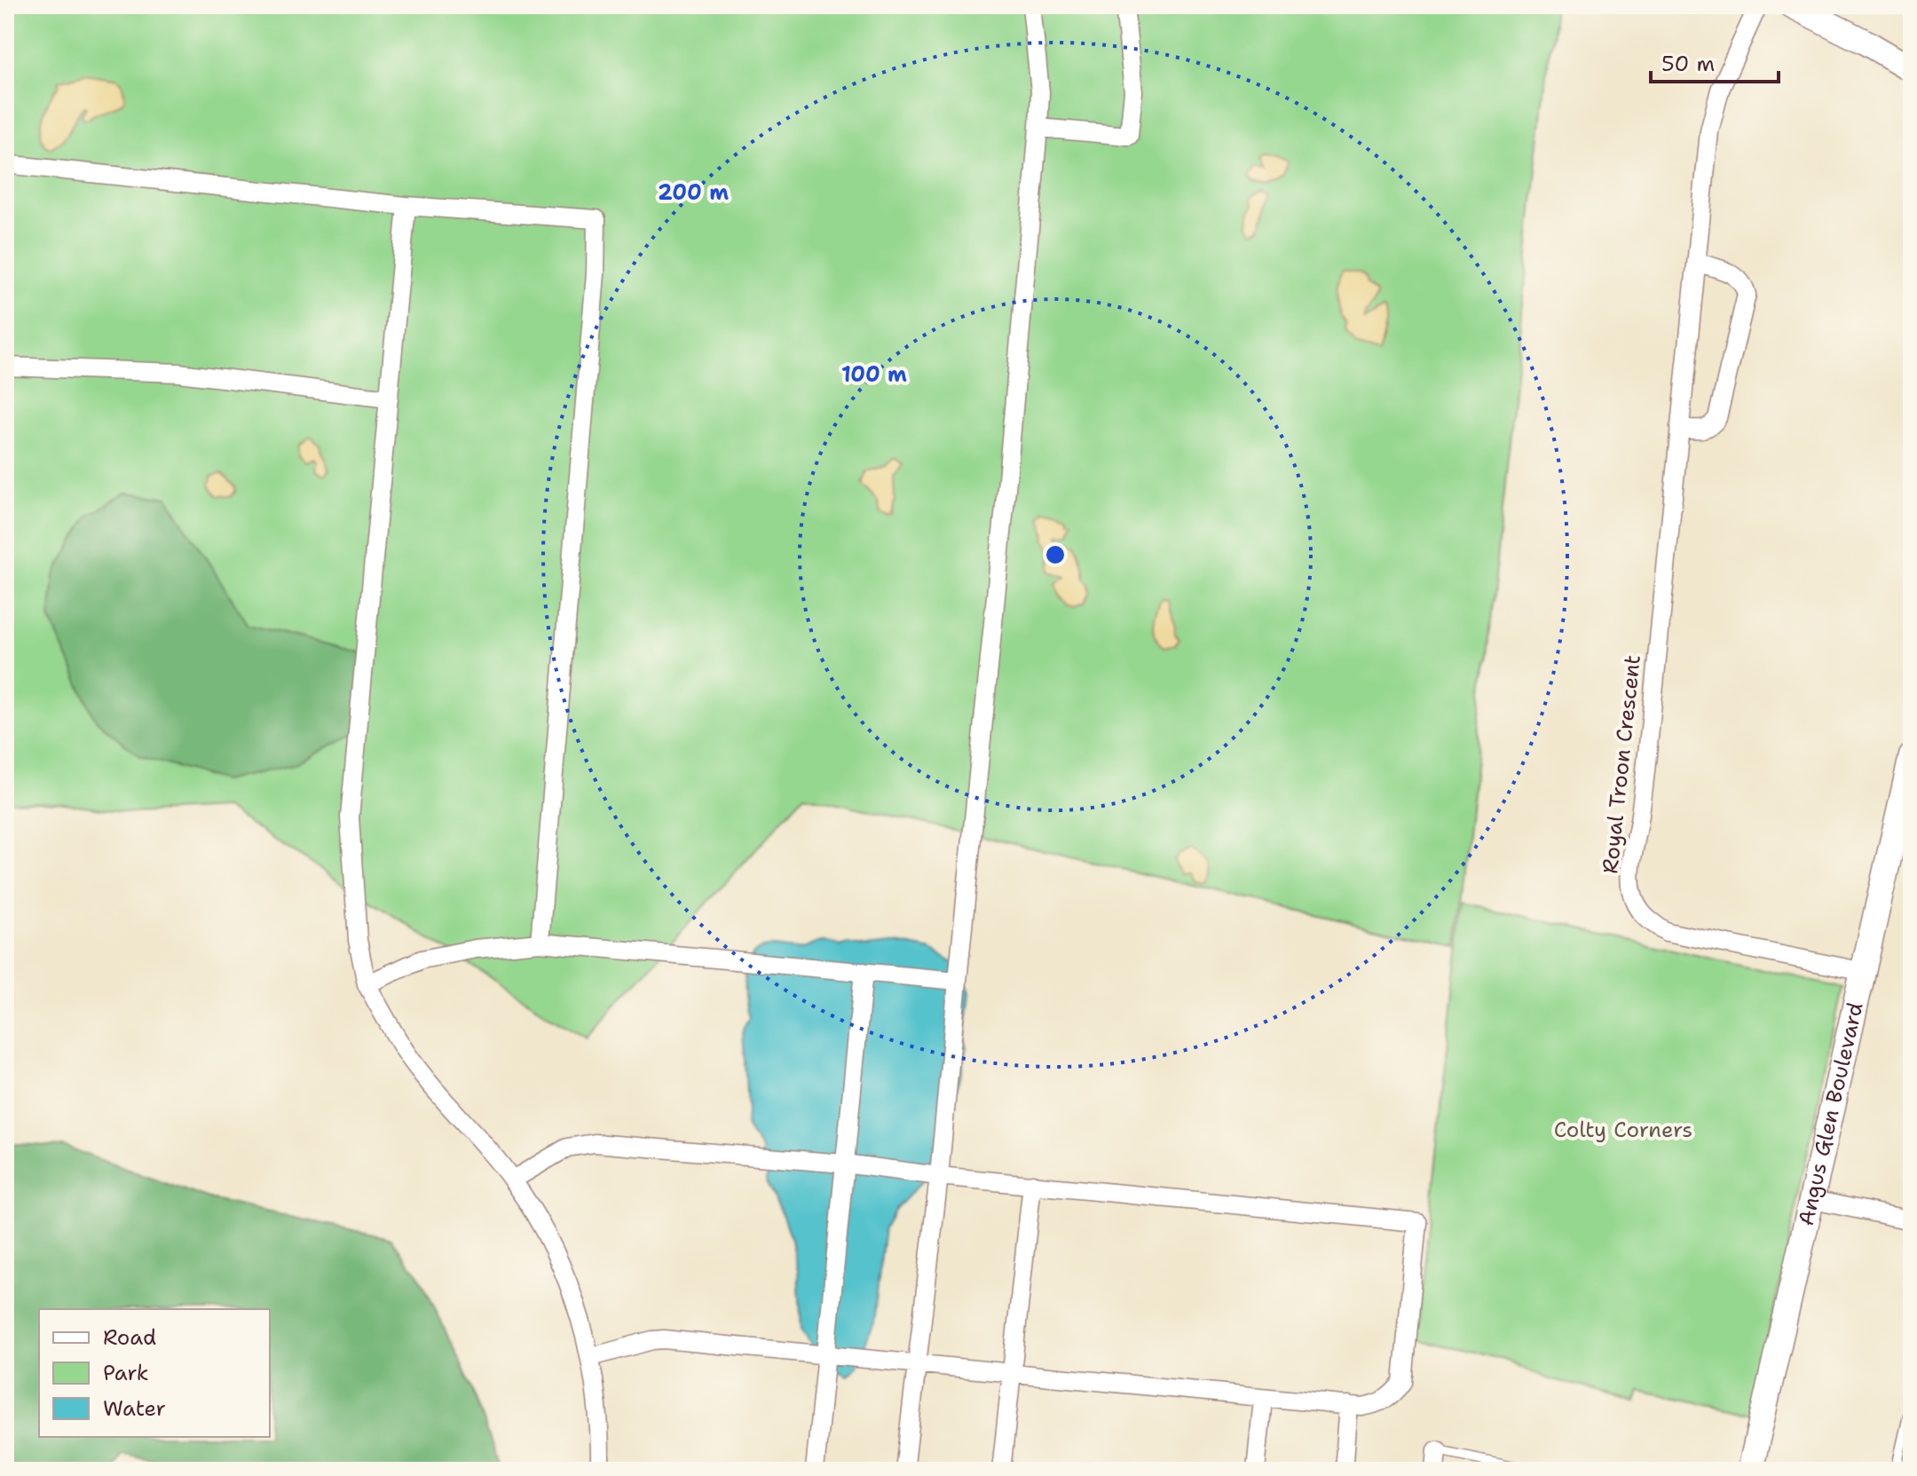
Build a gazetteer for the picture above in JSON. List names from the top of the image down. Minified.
{"streets":{"street":["Royal Troon Crescent","Angus Glen Boulevard"]},"crossings":[["Royal Troon Crescent","Angus Glen Boulevard"]],"parks":["Colty Corners"],"legend":["Road","Park","Water"],"scale_bar":"50 m","rings":["200 m","100 m"]}
